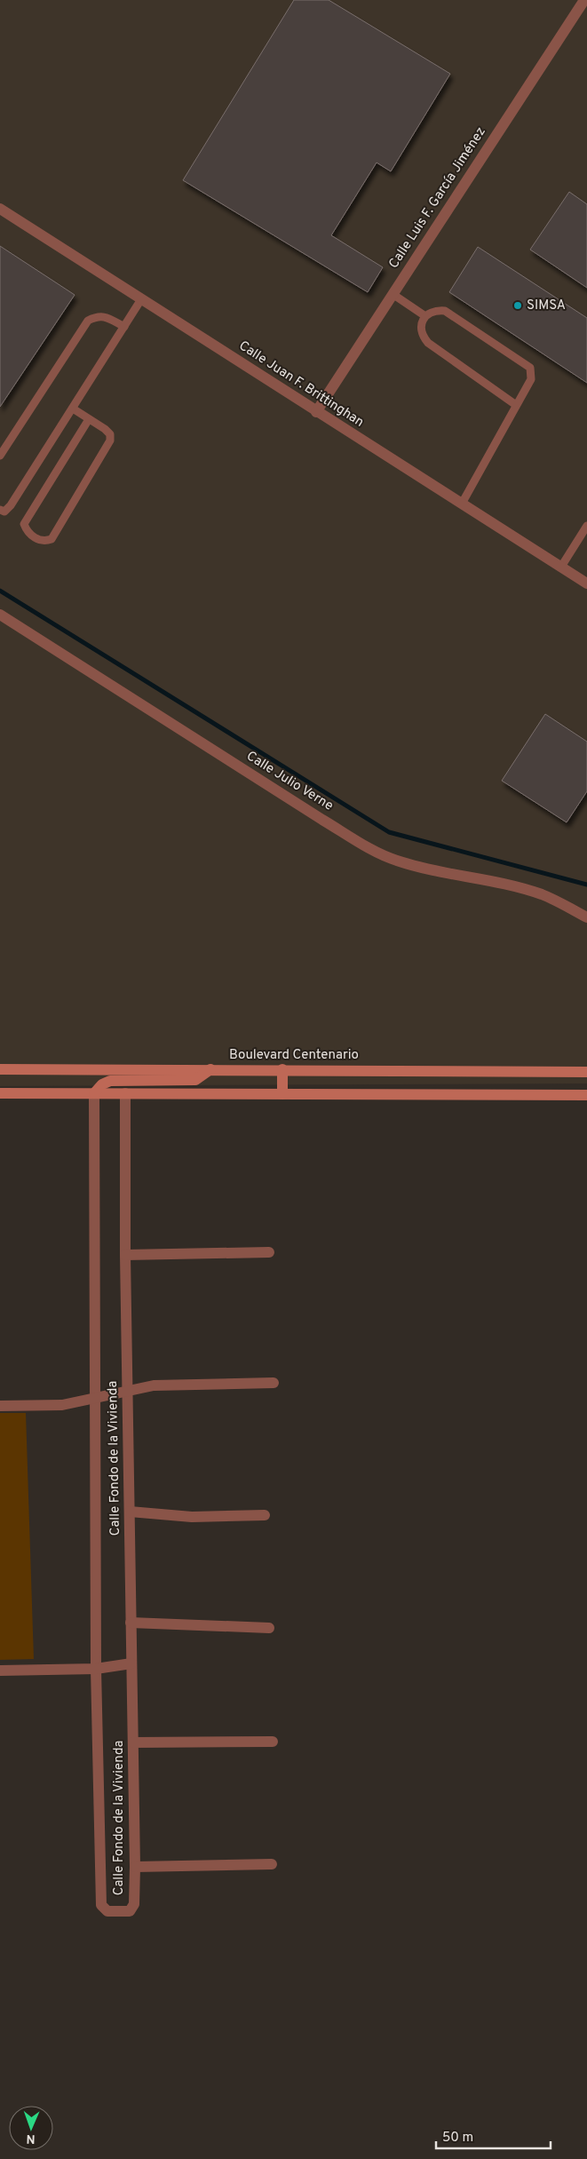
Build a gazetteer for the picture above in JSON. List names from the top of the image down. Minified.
{"streets":{"main road":["Boulevard Centenario"],"street":["Calle Luis F. García Jiménez","Calle Juan F. Brittinghan","Calle Julio Verne","Calle Fondo de la Vivienda"]},"crossings":[["Calle Luis F. García Jiménez","Calle Juan F. Brittinghan"]],"places":["SIMSA"],"scale_bar":"50 m","north":"bottom"}
